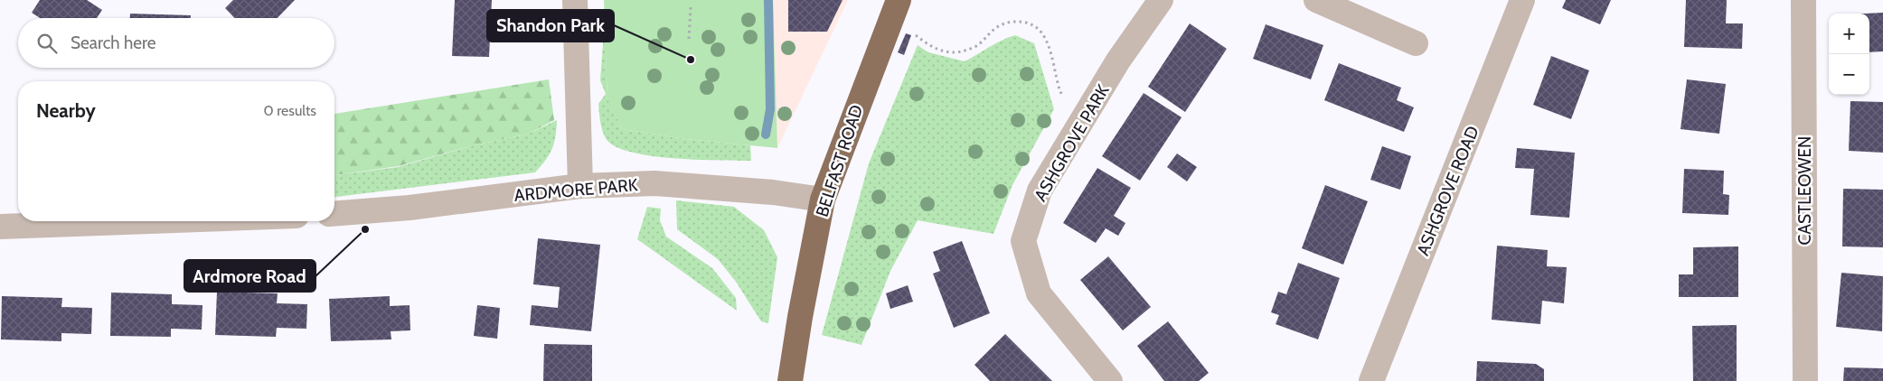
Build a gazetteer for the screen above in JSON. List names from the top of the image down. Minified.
{"streets":{"highway":["BELFAST ROAD"],"street":["ASHGROVE PARK","ARDMORE PARK","ASHGROVE ROAD","CASTLEOWEN"]},"crossings":[["BELFAST ROAD","ARDMORE PARK"]],"places":["Shandon Park","Ardmore Road"],"page":{"map_buttons":["+","−"],"search":"Search here","heading":["Nearby","0 results"]}}
